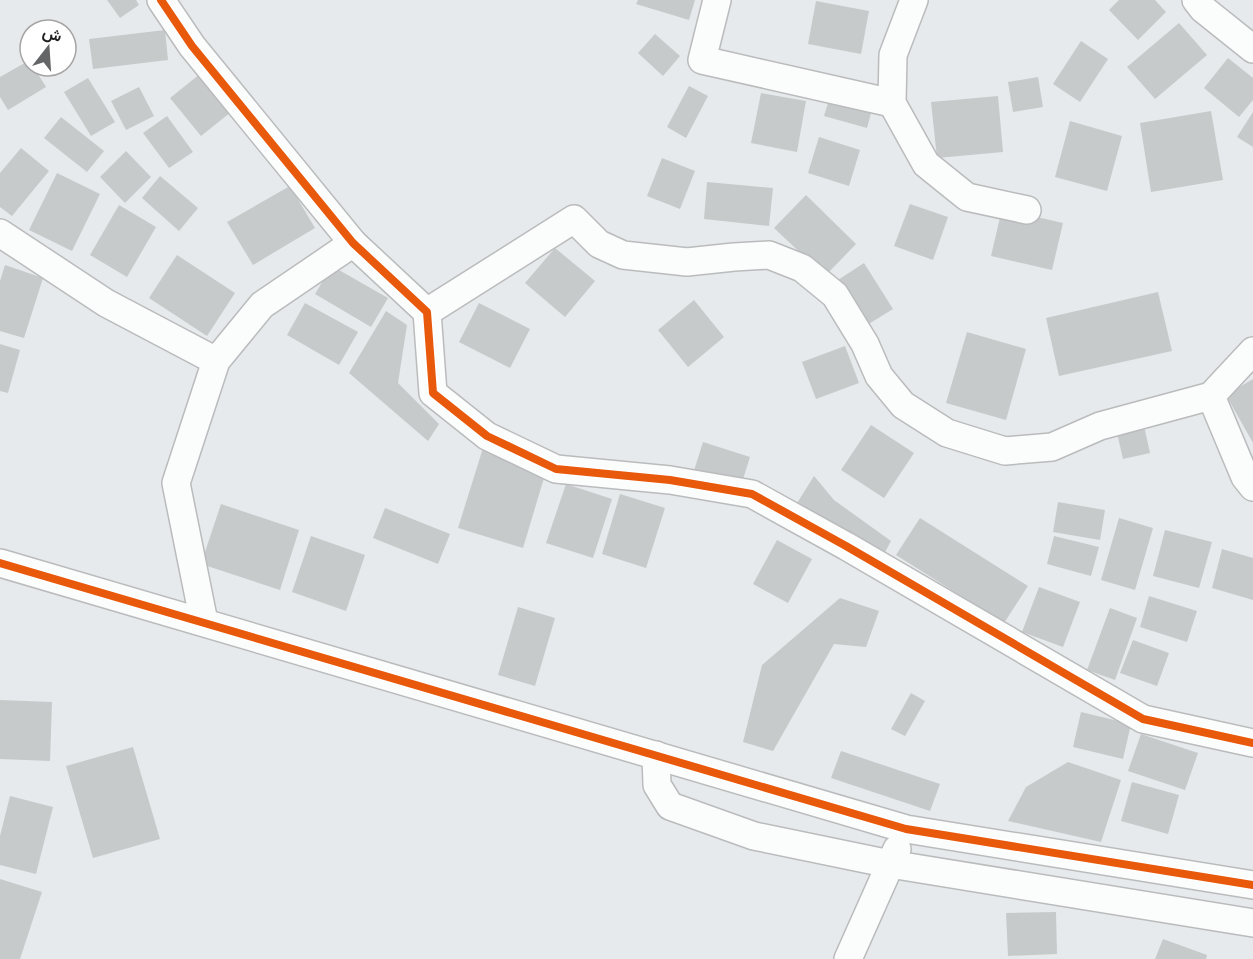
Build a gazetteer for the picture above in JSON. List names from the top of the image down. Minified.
{"north":"top"}
